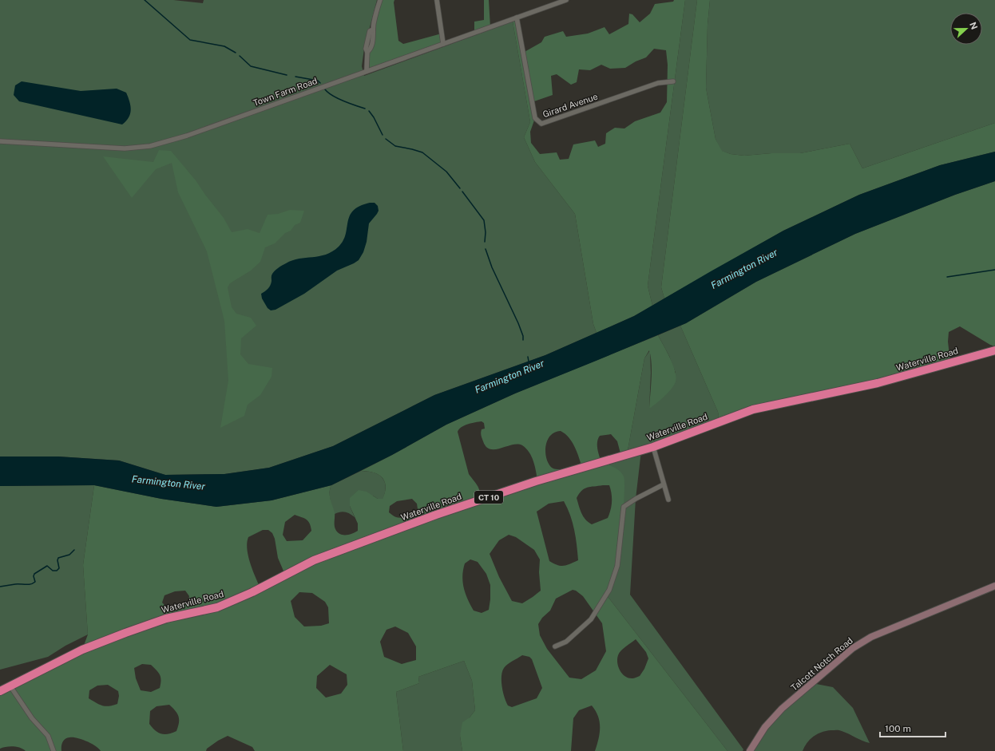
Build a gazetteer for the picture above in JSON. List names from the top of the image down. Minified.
{"streets":{"highway":["Waterville Road","CT 10"],"street":["Town Farm Road","Girard Avenue","Talcott Notch Road"]},"crossings":[["Town Farm Road","Girard Avenue"]],"water":["Farmington River"],"scale_bar":"100 m","north":"right"}
